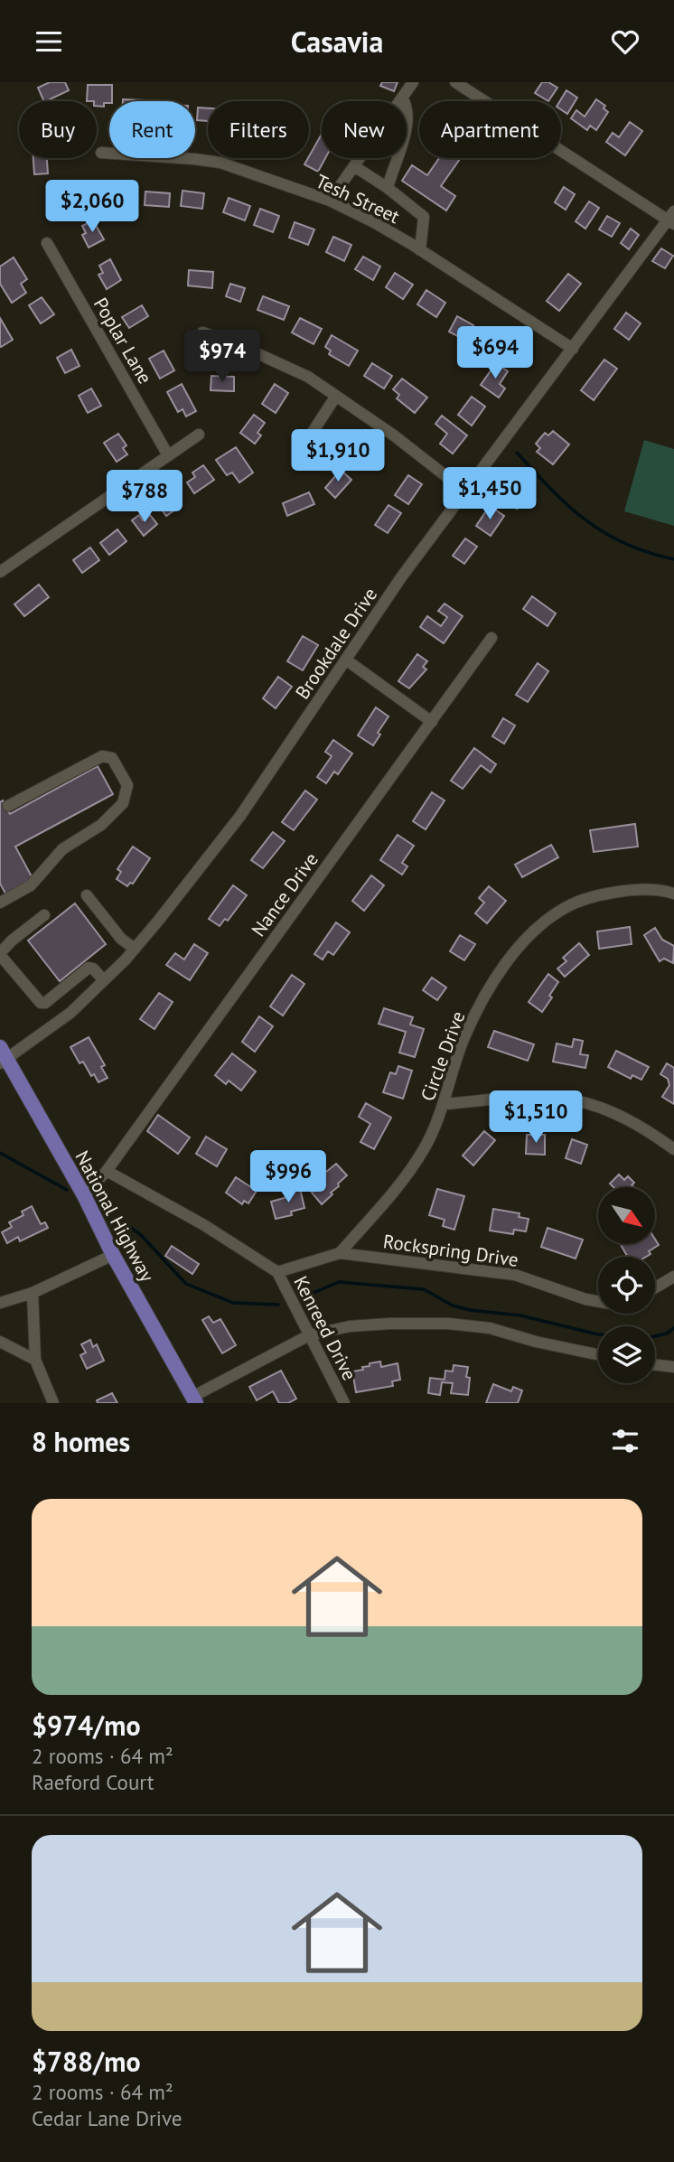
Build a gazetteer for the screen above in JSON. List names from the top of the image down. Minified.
{"streets":{"main road":["National Highway"],"street":["Tesh Street","Poplar Lane","Brookdale Drive","Nance Drive","Circle Drive","Rockspring Drive","Kenreed Drive"]},"crossings":[["Tesh Street","Brookdale Drive"],["Brookdale Drive","National Highway"],["Nance Drive","Kenreed Drive"],["Circle Drive","Rockspring Drive"],["Rockspring Drive","Kenreed Drive"]],"north":"bottom right","page":{"header":"Casavia","chip":["Buy","Rent","Filters","New","Apartment"],"price":["$2,060","$694","$974","$1,910","$1,450","$788","$1,510","$996"],"heading":"8 homes","list":[{"name":"$974/mo","note":"2 rooms · 64 m² · Raeford Court"},{"name":"$788/mo","note":"2 rooms · 64 m² · Cedar Lane Drive"}]}}
